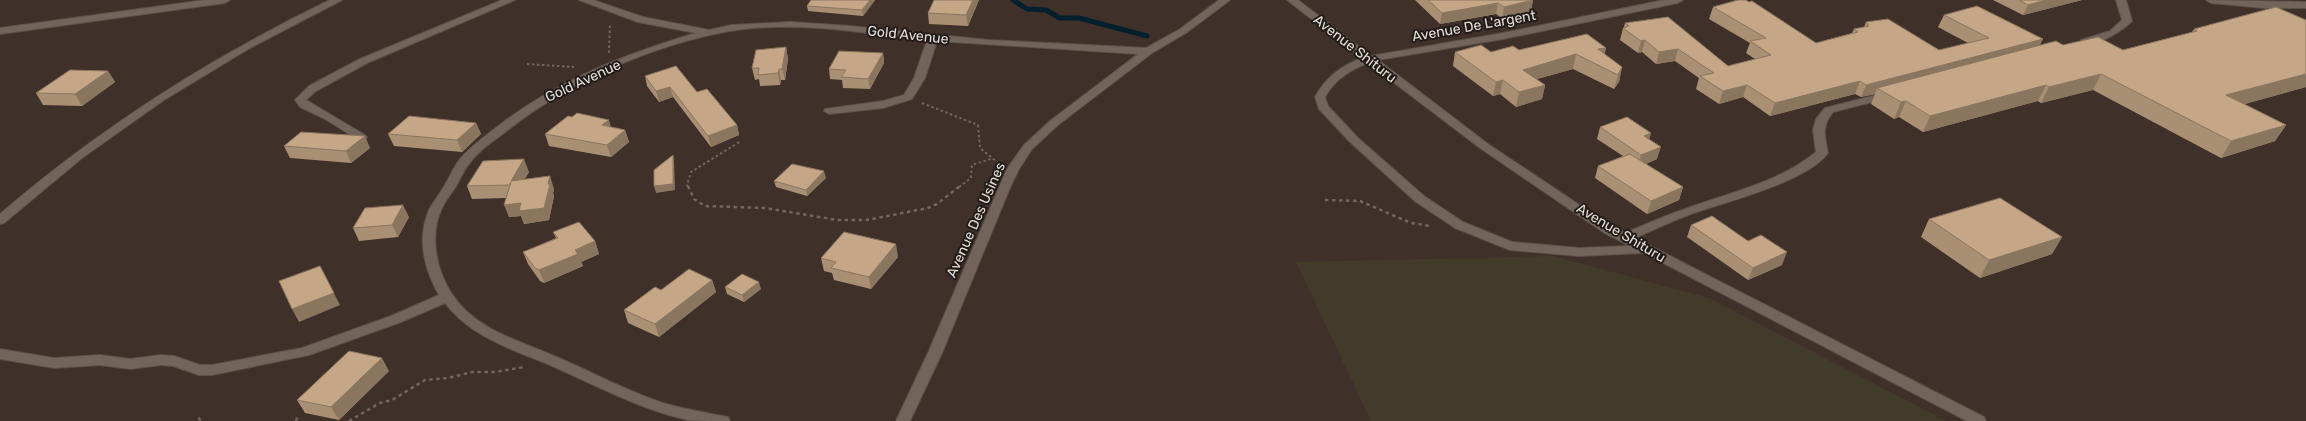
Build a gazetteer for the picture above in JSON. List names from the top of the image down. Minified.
{"streets":{"street":["Avenue De L'argent","Gold Avenue","Avenue Shituru","Avenue Des Usines"]},"crossings":[["Avenue De L'argent","Avenue Shituru"],["Gold Avenue","Avenue Des Usines"]]}
